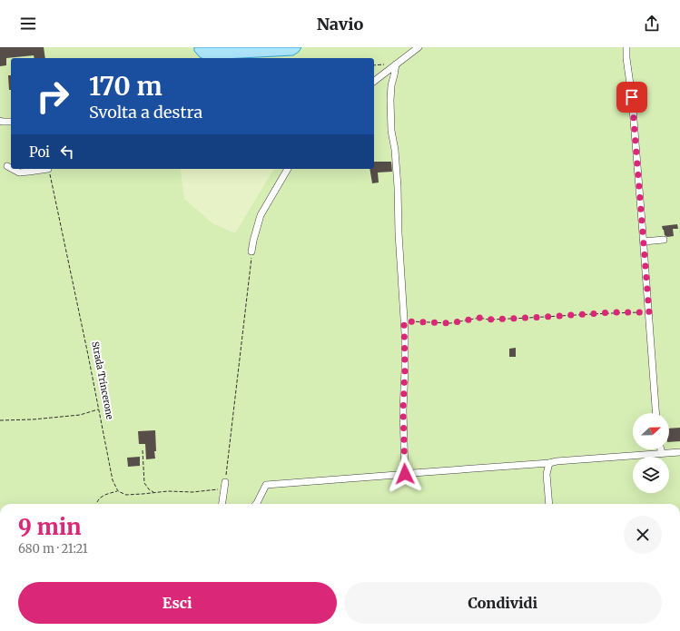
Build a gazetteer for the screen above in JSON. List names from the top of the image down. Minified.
{"streets":{"path":["Strada Trincerone"]},"north":"right","page":{"header":"Navio","turn":["170 m","Svolta a destra"],"then":"Poi","heading":["9 min","680 m · 21:21"],"buttons":["Esci","Condividi"]}}
